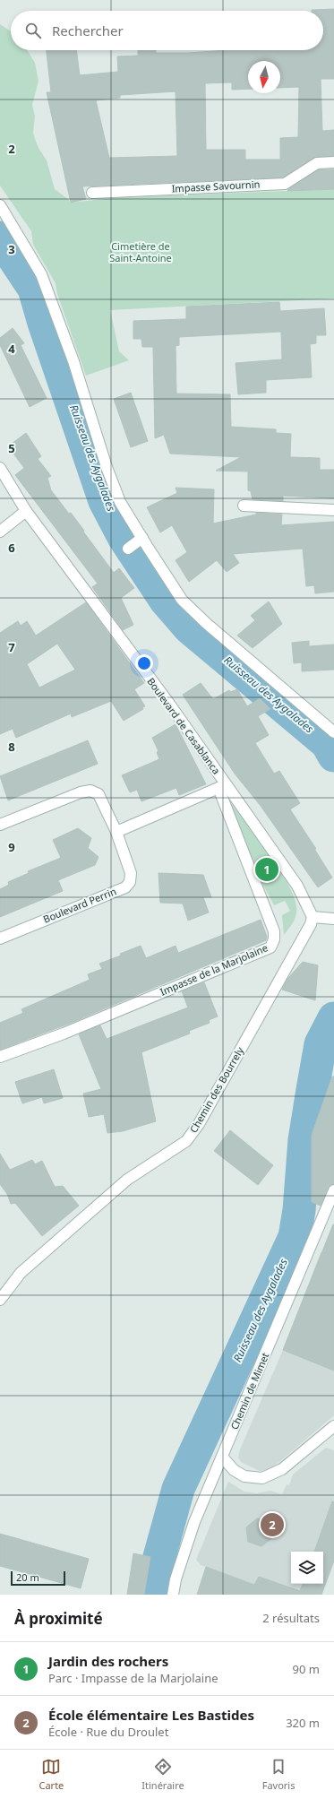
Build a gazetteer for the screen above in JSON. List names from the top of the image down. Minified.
{"streets":{"street":["Impasse Savournin","Boulevard de Casablanca","Boulevard Perrin","Impasse de la Marjolaine","Chemin des Bourrely","Chemin de Mimet"]},"crossings":[["Boulevard de Casablanca","Impasse de la Marjolaine"],["Boulevard de Casablanca","Chemin des Bourrely"]],"water":["Ruisseau des Aygalades"],"parks":["Cimetière de Saint-Antoine"],"scale_bar":"20 m","north":"bottom","page":{"search":"Rechercher","pins":["1","2"],"scale":"20 m","heading":["À proximité","2 résultats"],"list":[{"mark":"1","name":"Jardin des rochers","note":"Parc · Impasse de la Marjolaine","value":"90 m"},{"mark":"2","name":"École élémentaire Les Bastides","note":"École · Rue du Droulet","value":"320 m"}],"nav":["Carte","Itinéraire","Favoris"]},"grid":{"rows":["2","3","4","5","6","7","8","9"]}}
